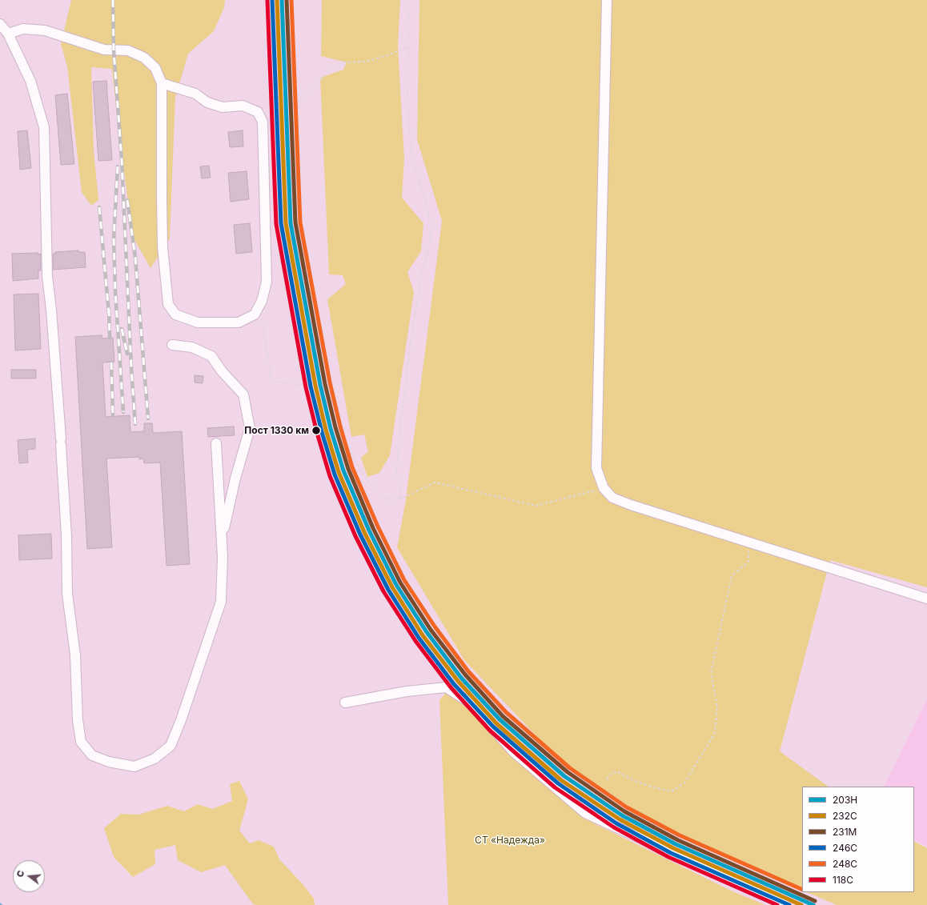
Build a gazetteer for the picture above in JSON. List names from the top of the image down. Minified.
{"parks":["СТ «Надежда»"],"places":["Пост 1330 км"],"lines":["transit line 203Н","transit line 232C","transit line 231М","transit line 246С","transit line 248С","transit line 118С"],"legend":["203Н","232C","231М","246С","248С","118С"],"north":"left"}
